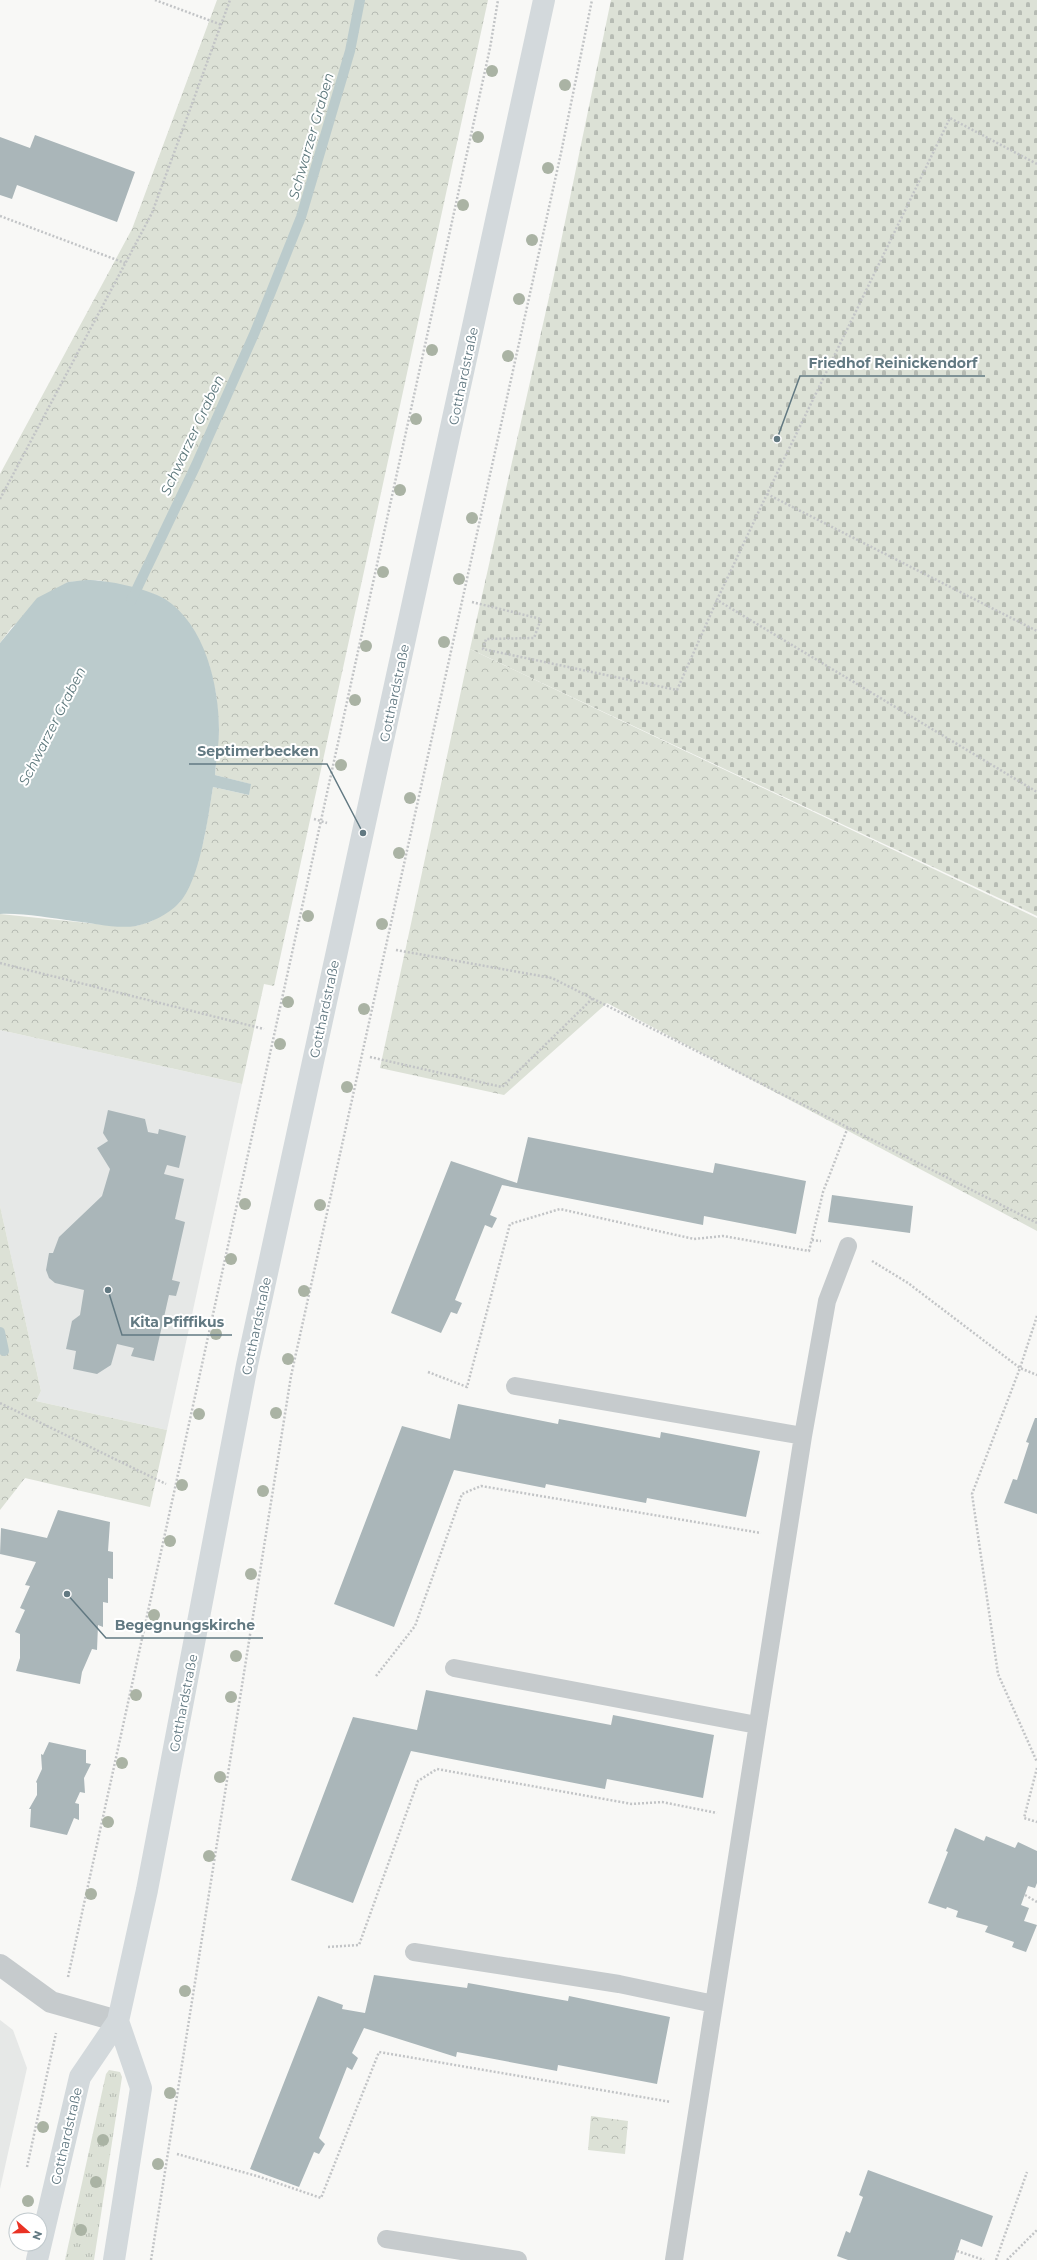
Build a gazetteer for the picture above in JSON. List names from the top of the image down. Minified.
{"streets":{"main road":["Gotthardstraße"]},"water":["Schwarzer Graben"],"places":["Friedhof Reinickendorf","Septimerbecken","Kita Pfiffikus","Begegnungskirche"],"north":"right"}
